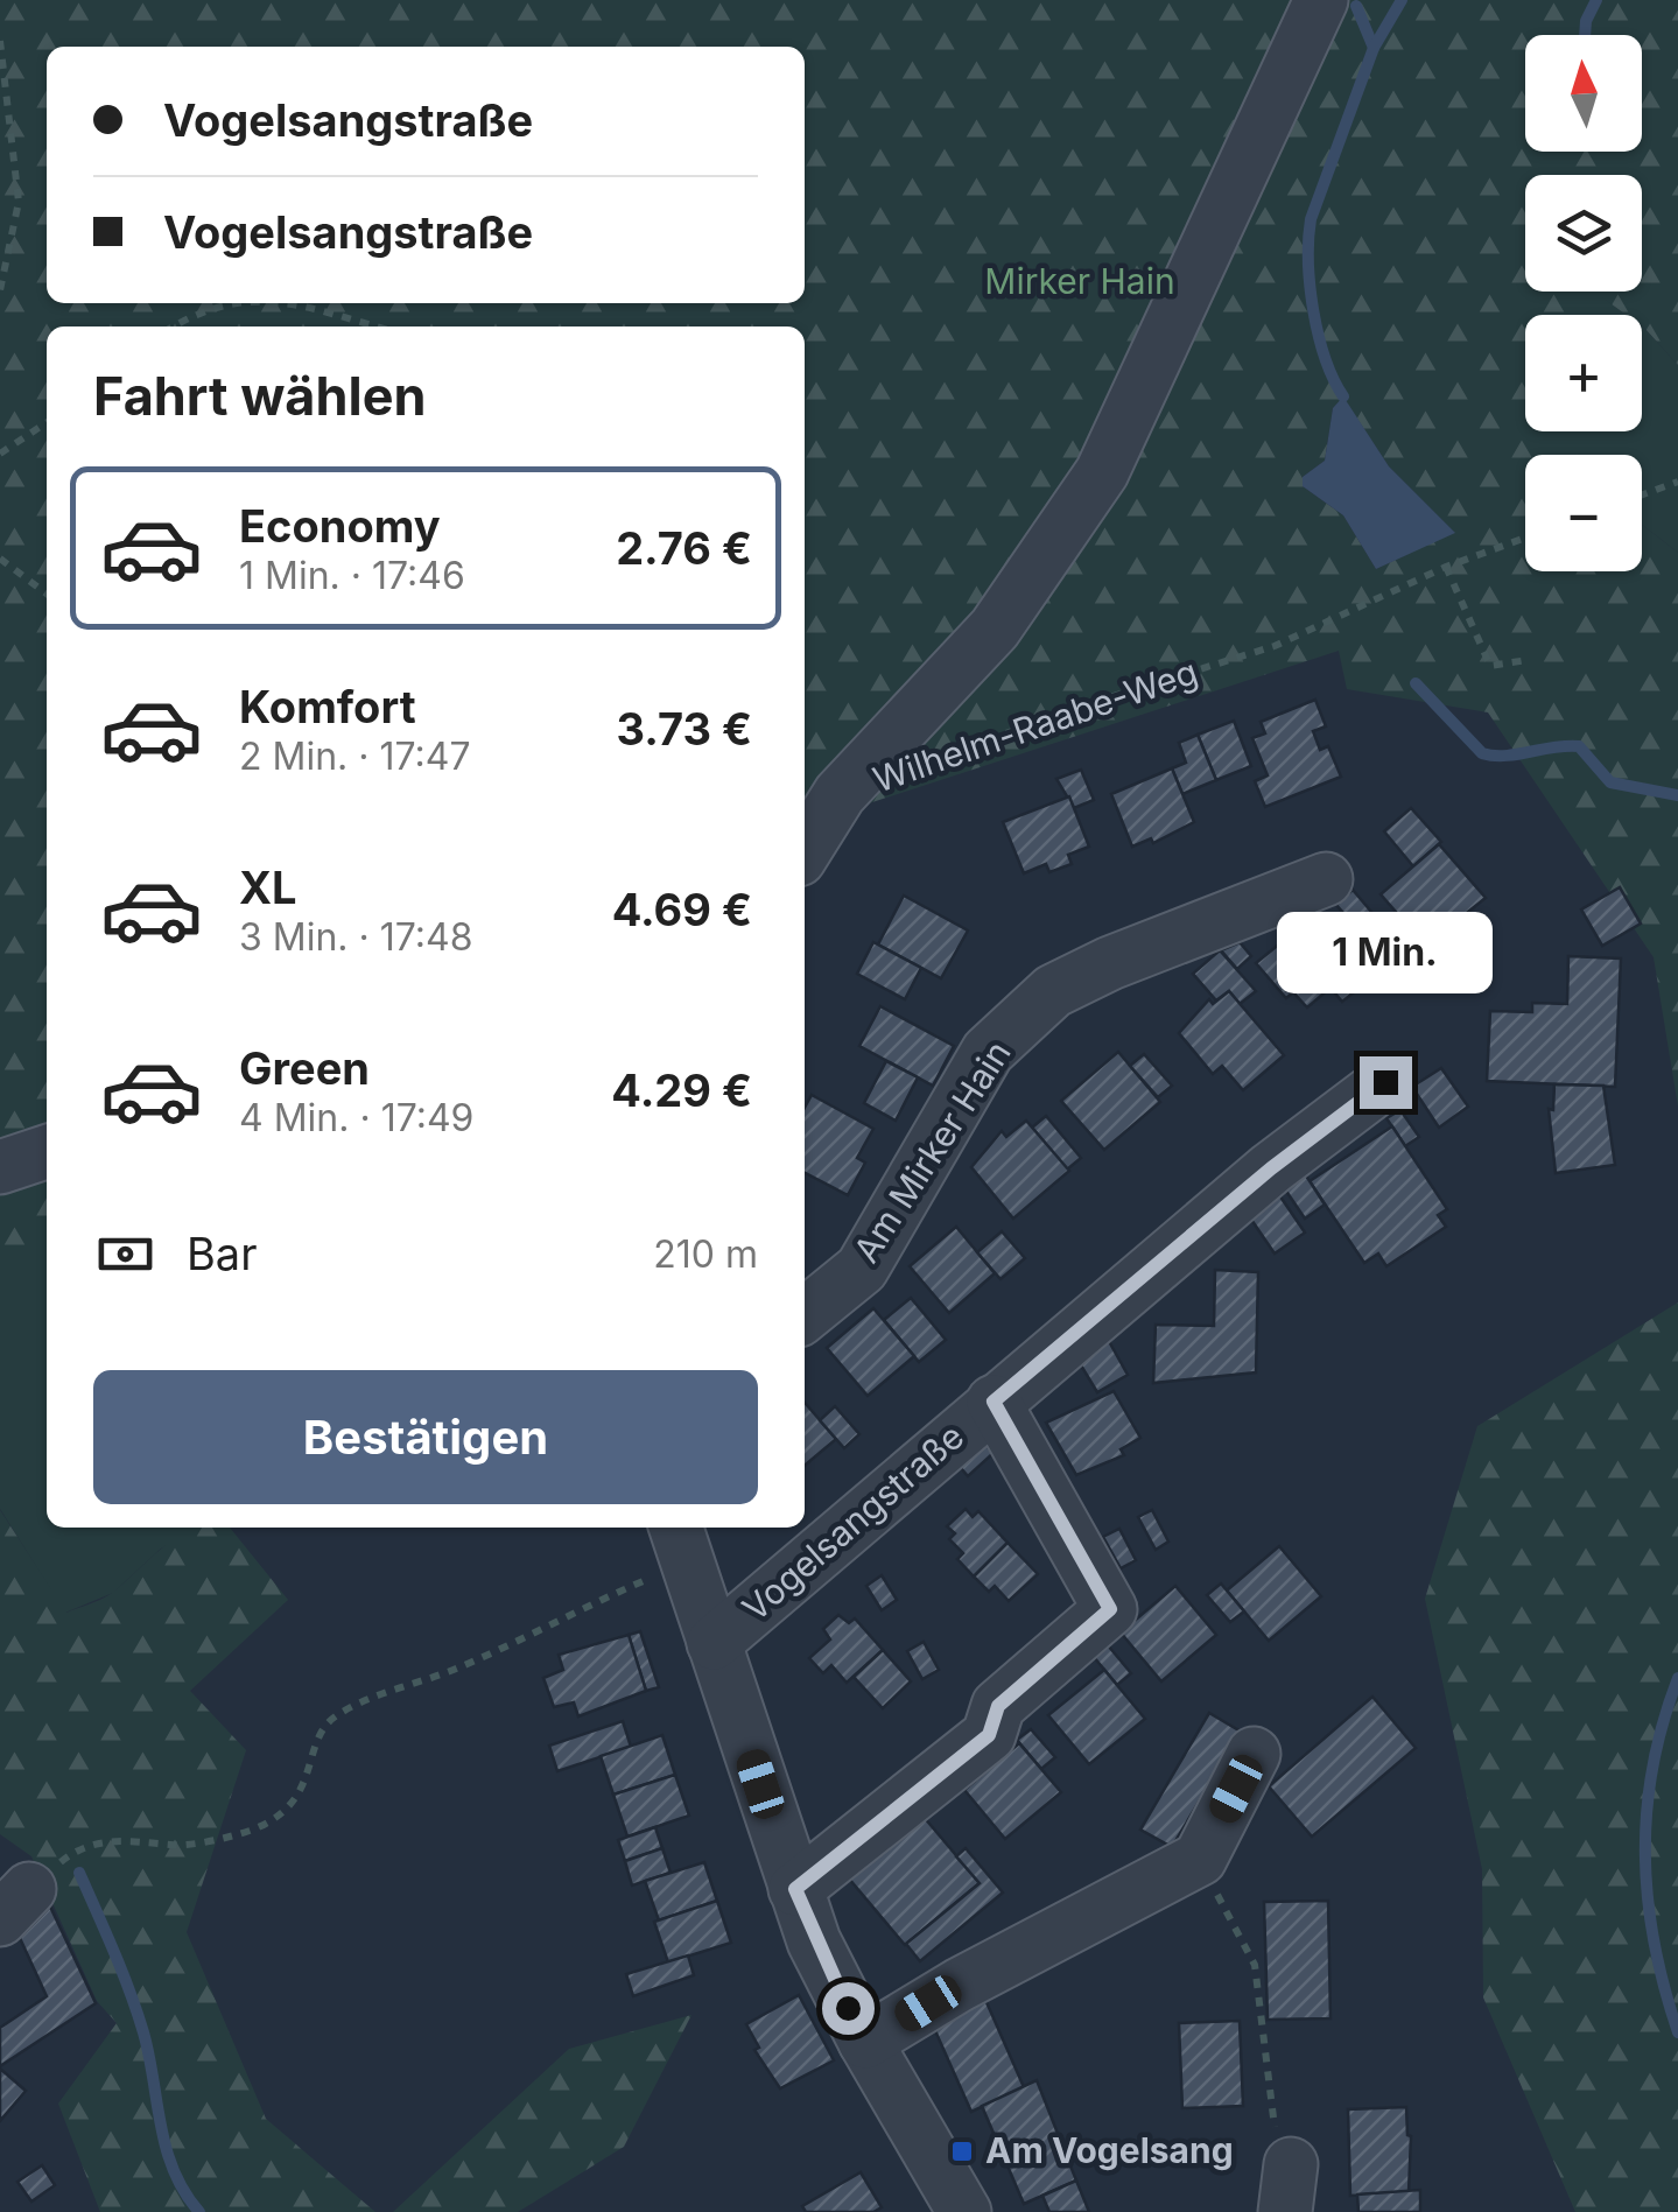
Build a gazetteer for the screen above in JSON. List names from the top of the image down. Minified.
{"streets":{"street":["Am Mirker Hain","Vogelsangstraße"],"path":["Wilhelm-Raabe-Weg"]},"parks":["Mirker Hain"],"places":{"transit":["Am Vogelsang"]},"north":"top","page":{"map_buttons":["+","−"],"banner":["Vogelsangstraße","Vogelsangstraße"],"heading":"Fahrt wählen","list":[{"name":"Economy","note":"1 Min. · 17:46","value":"2.76 €"},{"name":"Komfort","note":"2 Min. · 17:47","value":"3.73 €"},{"name":"XL","note":"3 Min. · 17:48","value":"4.69 €"},{"name":"Green","note":"4 Min. · 17:49","value":"4.29 €"}],"bubble":"1 Min.","pay":["Bar","210 m"],"buttons":"Bestätigen"}}
